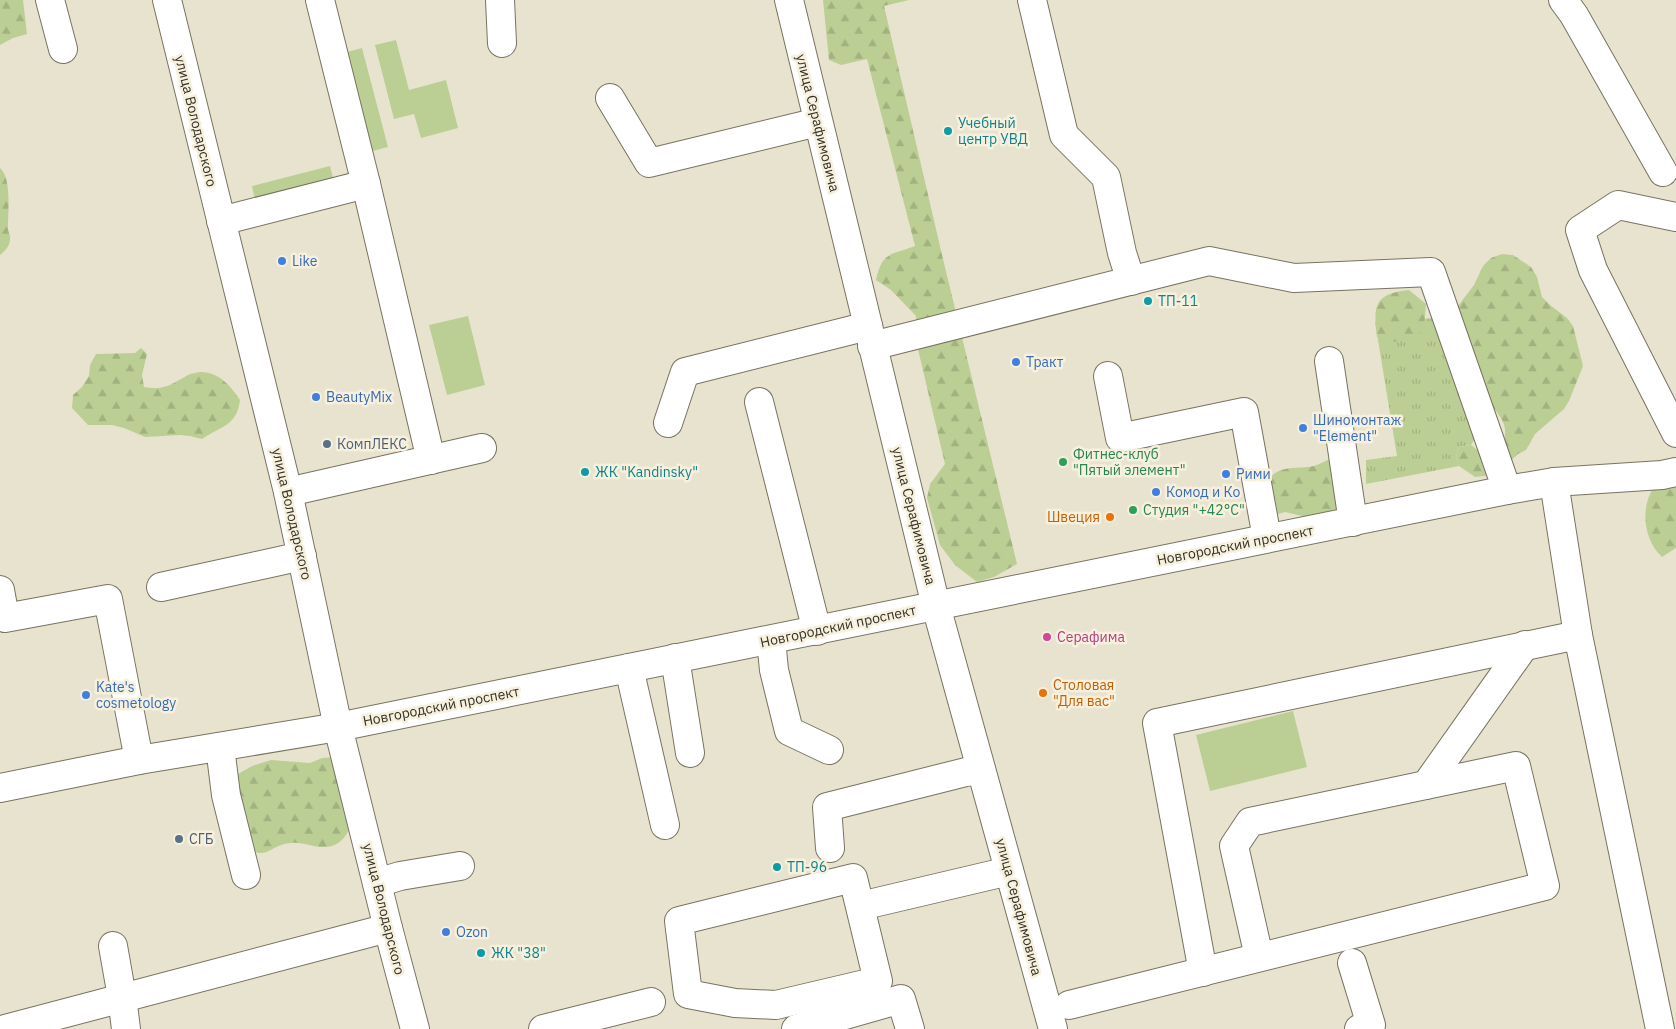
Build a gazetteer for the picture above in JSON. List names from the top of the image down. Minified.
{"streets":{"street":["улица Володарского","улица Серафимовича","Новгородский проспект"]},"crossings":[["улица Володарского","Новгородский проспект"],["улица Серафимовича","Новгородский проспект"]],"places":["Учебный центр УВД","Like","ТП-11","Тракт","BeautyMix","Шиномонтаж \"Element\"","КомпЛЕКС","Фитнес-клуб \"Пятый элемент\"","ЖК \"Kandinsky\"","Рими","Комод и Ко","Студия \"+42°C\"","Швеция","Серафима","Столовая \"Для вас\"","Kate's cosmetology","СГБ","ТП-96","Ozon","ЖК \"38\""]}
